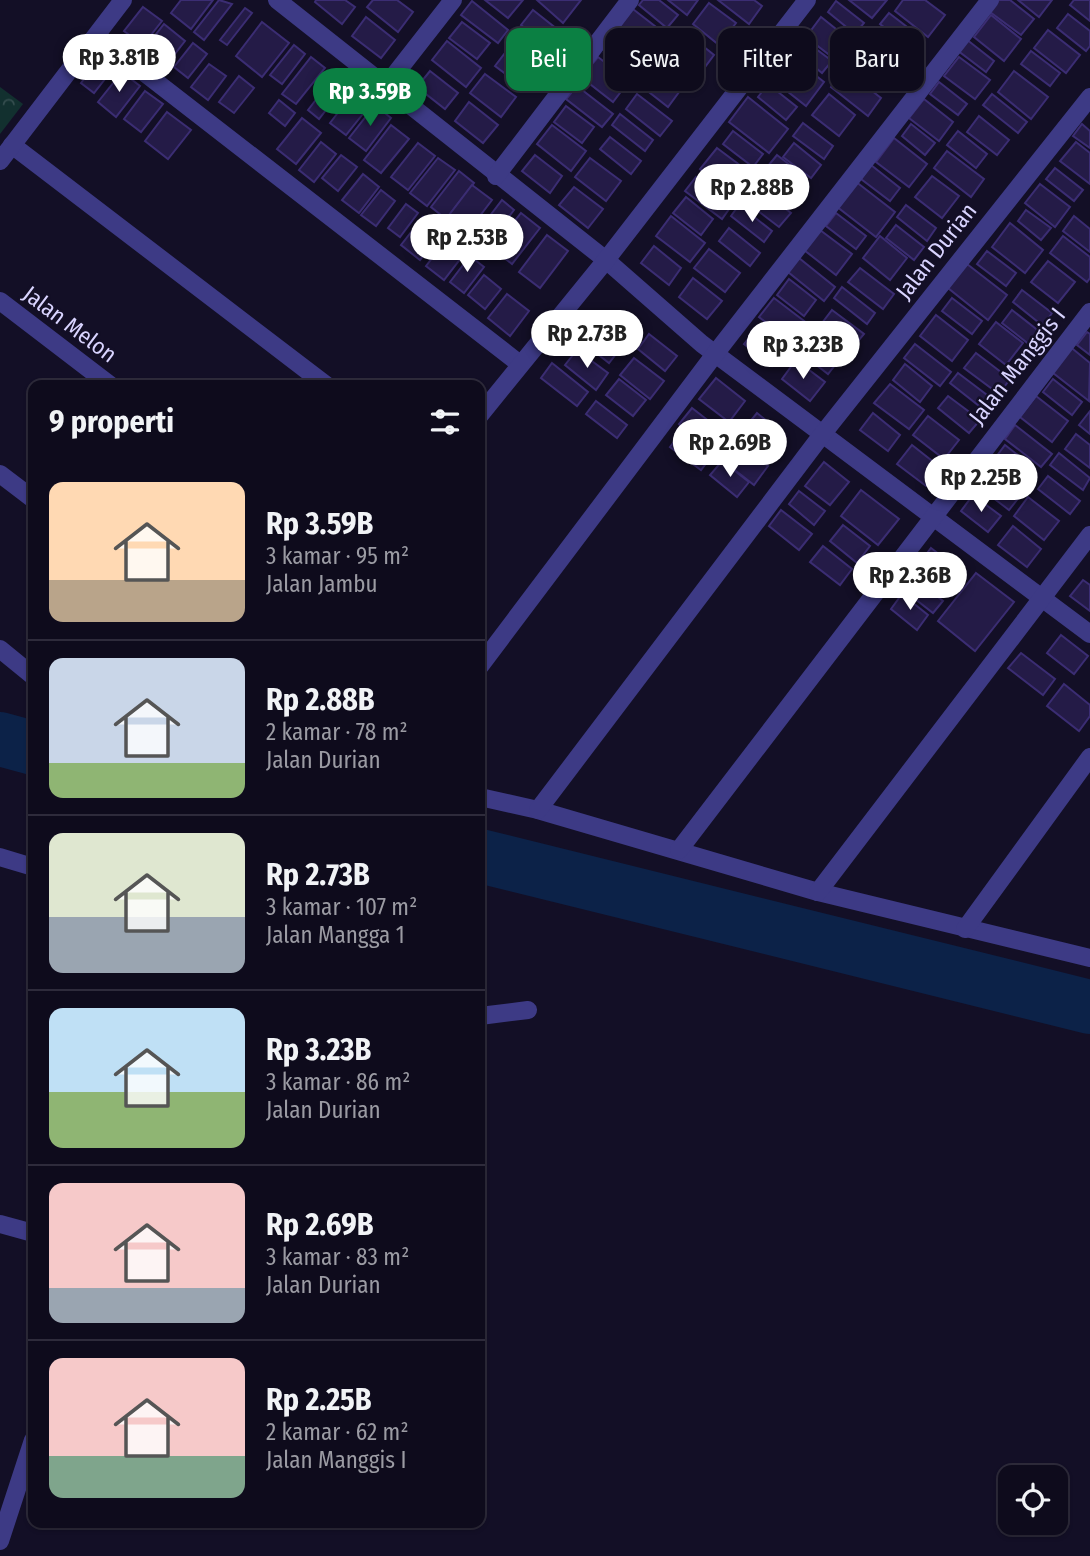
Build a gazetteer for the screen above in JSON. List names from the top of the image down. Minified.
{"streets":{"street":["Jalan Durian","Jalan Melon","Jalan Manggis I"]},"page":{"chip":["Beli","Sewa","Filter","Baru"],"price":["Rp 3.81B","Rp 3.59B","Rp 2.88B","Rp 2.53B","Rp 2.73B","Rp 3.23B","Rp 2.69B","Rp 2.25B","Rp 2.36B"],"heading":"9 properti","list":[{"name":"Rp 3.59B","note":"3 kamar · 95 m² · Jalan Jambu"},{"name":"Rp 2.88B","note":"2 kamar · 78 m² · Jalan Durian"},{"name":"Rp 2.73B","note":"3 kamar · 107 m² · Jalan Mangga 1"},{"name":"Rp 3.23B","note":"3 kamar · 86 m² · Jalan Durian"},{"name":"Rp 2.69B","note":"3 kamar · 83 m² · Jalan Durian"},{"name":"Rp 2.25B","note":"2 kamar · 62 m² · Jalan Manggis I"}]}}
